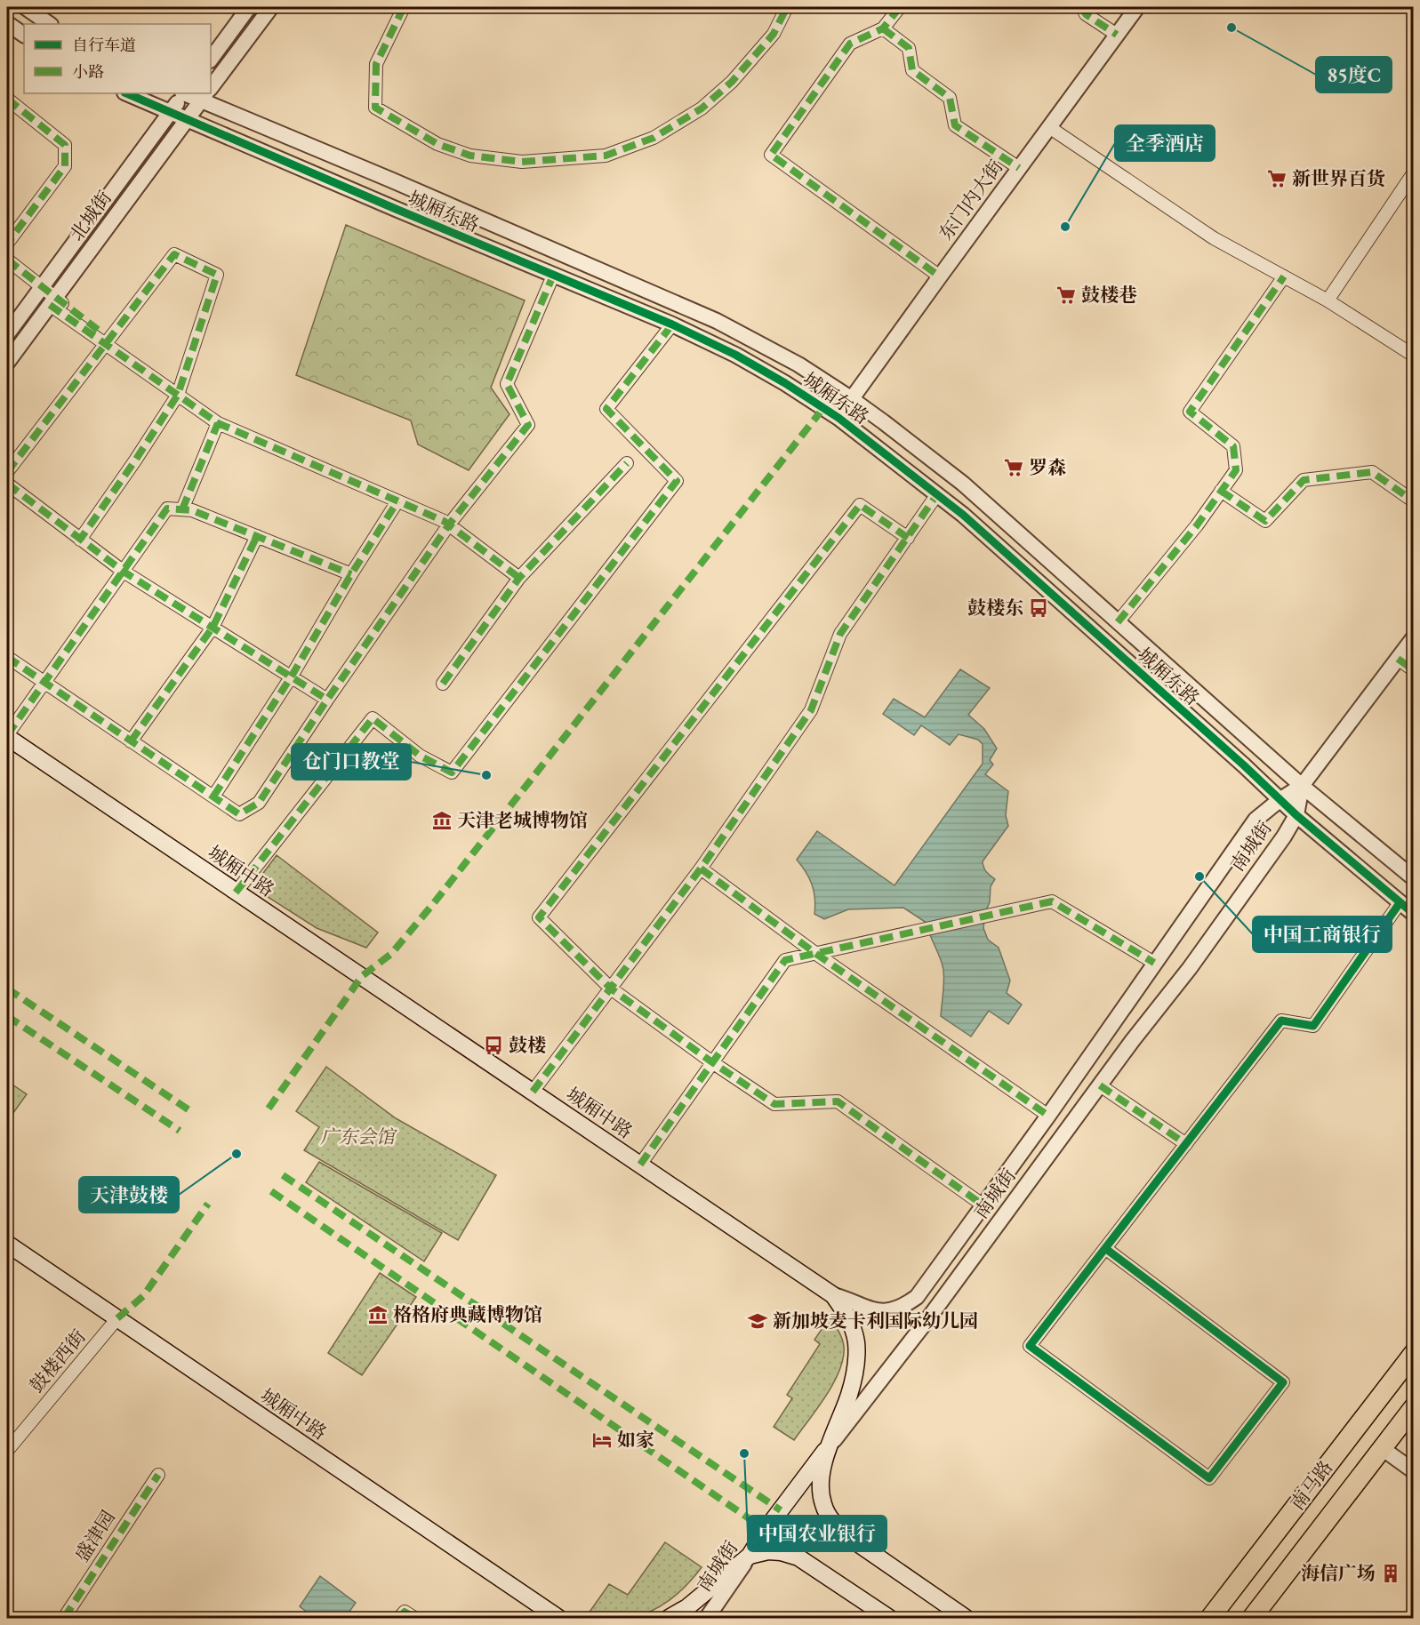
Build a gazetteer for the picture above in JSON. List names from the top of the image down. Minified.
{"streets":{"main road":["南城街","城厢中路","南马路"],"street":["东门内大街","城厢东路","北城街","鼓楼西街","盛津园"]},"crossings":[["东门内大街","城厢东路"],["城厢东路","北城街"],["城厢东路","南城街"],["南城街","城厢中路"],["城厢中路","鼓楼西街"]],"parks":["广东会馆"],"places":{"other":["85度C","全季酒店","仓门口教堂","中国工商银行","天津鼓楼","中国农业银行"],"supermarket":["新世界百货","鼓楼巷","罗森"],"bus stop":["鼓楼东","鼓楼"],"museum":["天津老城博物馆","格格府典藏博物馆"],"school or university":["新加坡麦卡利国际幼儿园"],"hotel":["如家"],"building":["海信广场"]},"legend":["自行车道","小路"]}
